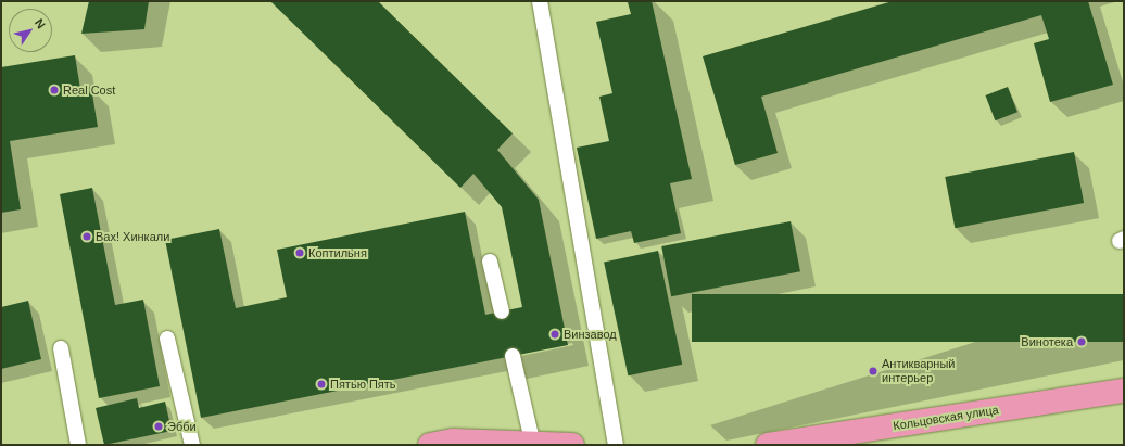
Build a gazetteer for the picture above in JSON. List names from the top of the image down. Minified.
{"streets":{"main road":["Кольцовская улица"]},"places":["Real Cost","Вах! Хинкали","Коптильня","Винзавод","Винотека","Антикварный интерьер","Пятью Пять","Эбби"],"north":"top right"}
